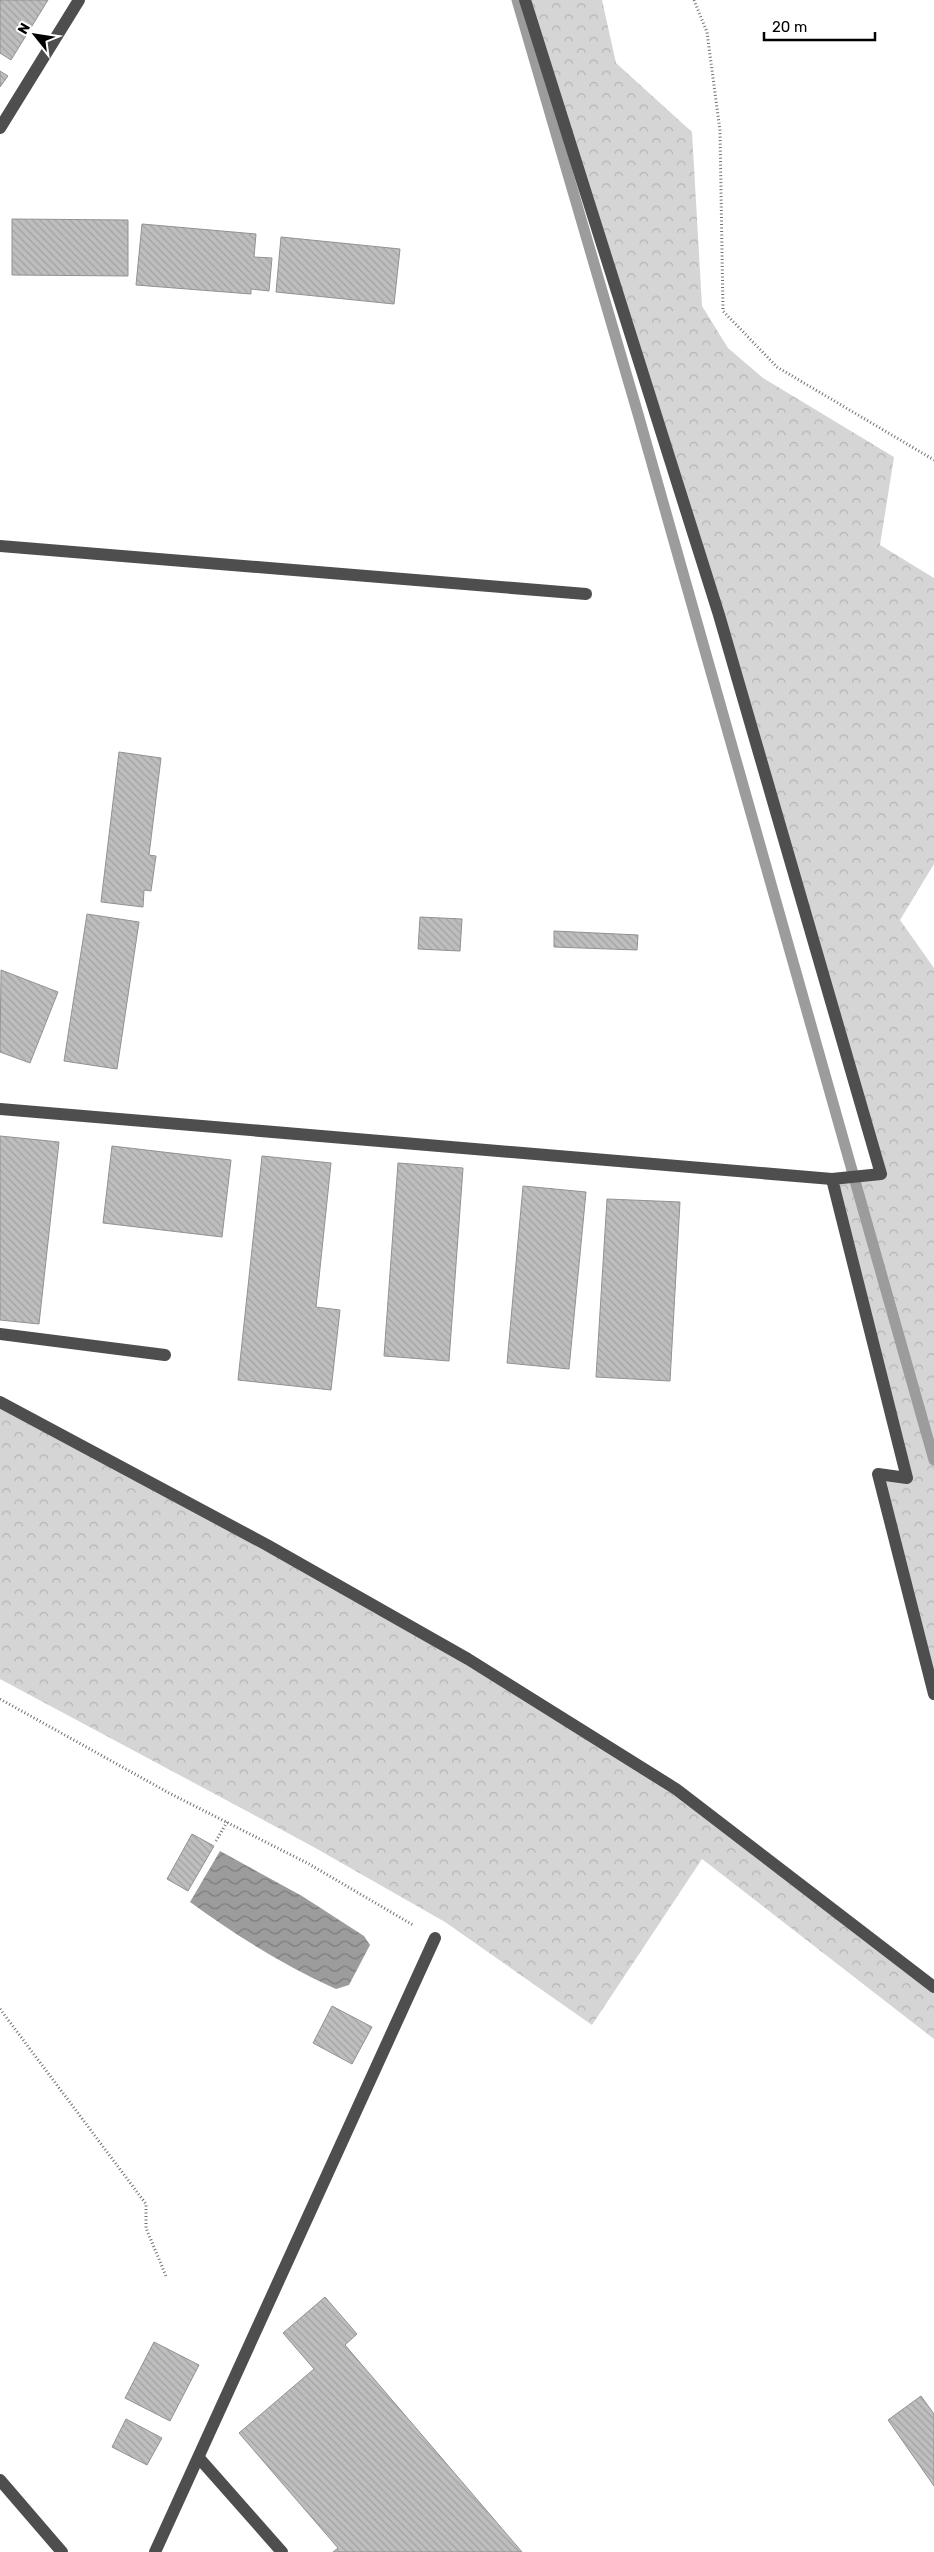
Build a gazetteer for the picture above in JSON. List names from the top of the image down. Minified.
{"scale_bar":"20 m","north":"top left"}
